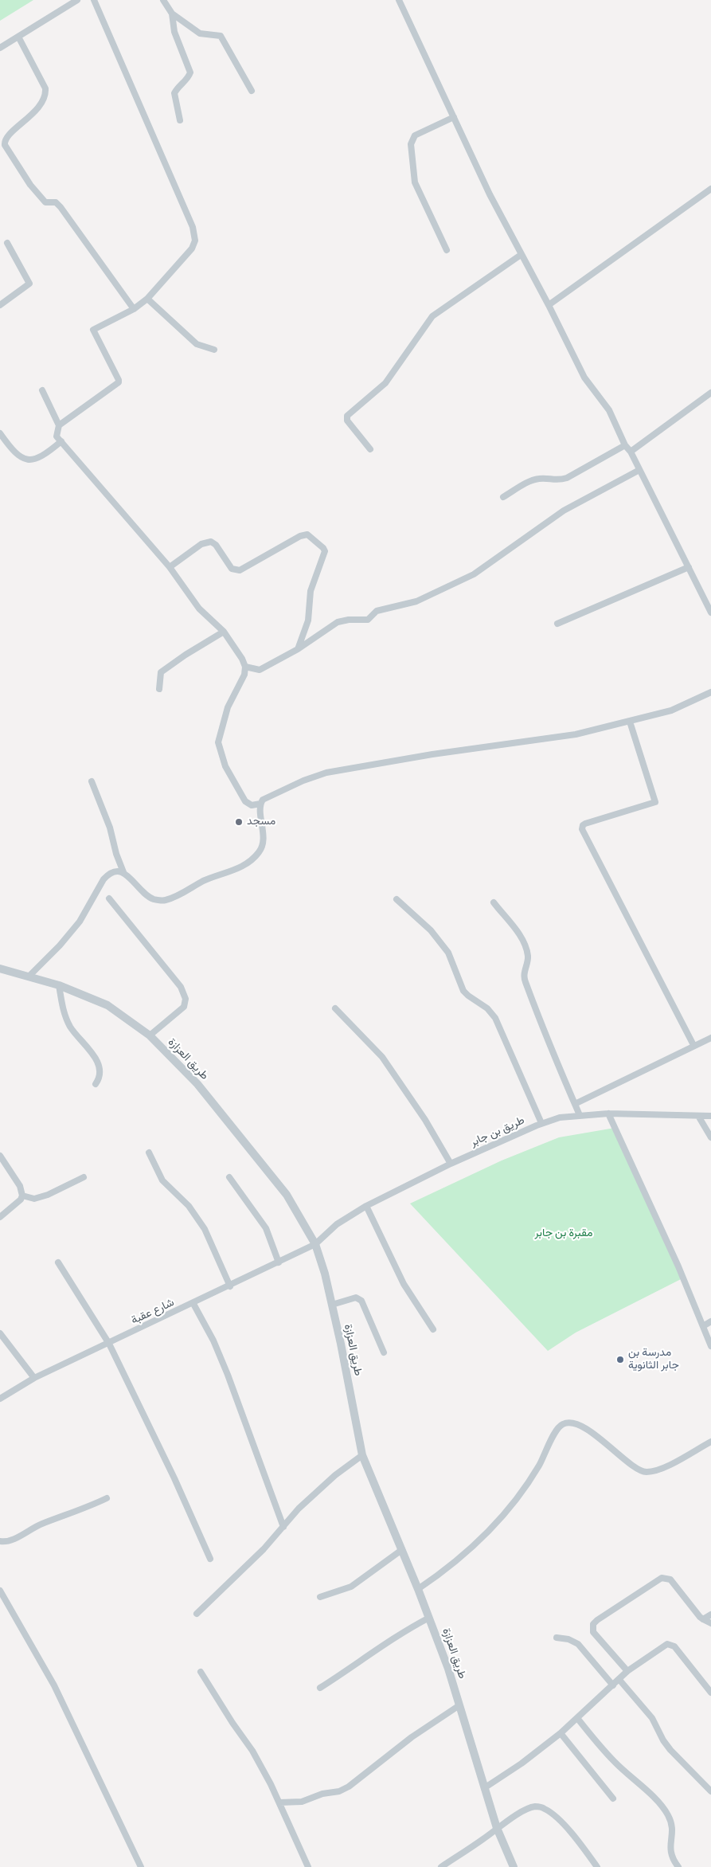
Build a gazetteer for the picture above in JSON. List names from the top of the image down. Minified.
{"streets":{"street":["طريق العزازة","طريق بن جابر","شارع عقبة"]},"crossings":[["طريق العزازة","طريق بن جابر"],["طريق العزازة","شارع عقبة"],["طريق بن جابر","شارع عقبة"]],"parks":["مقبرة بن جابر"],"places":["مسجد","مدرسة بن جابر الثانوية"]}
